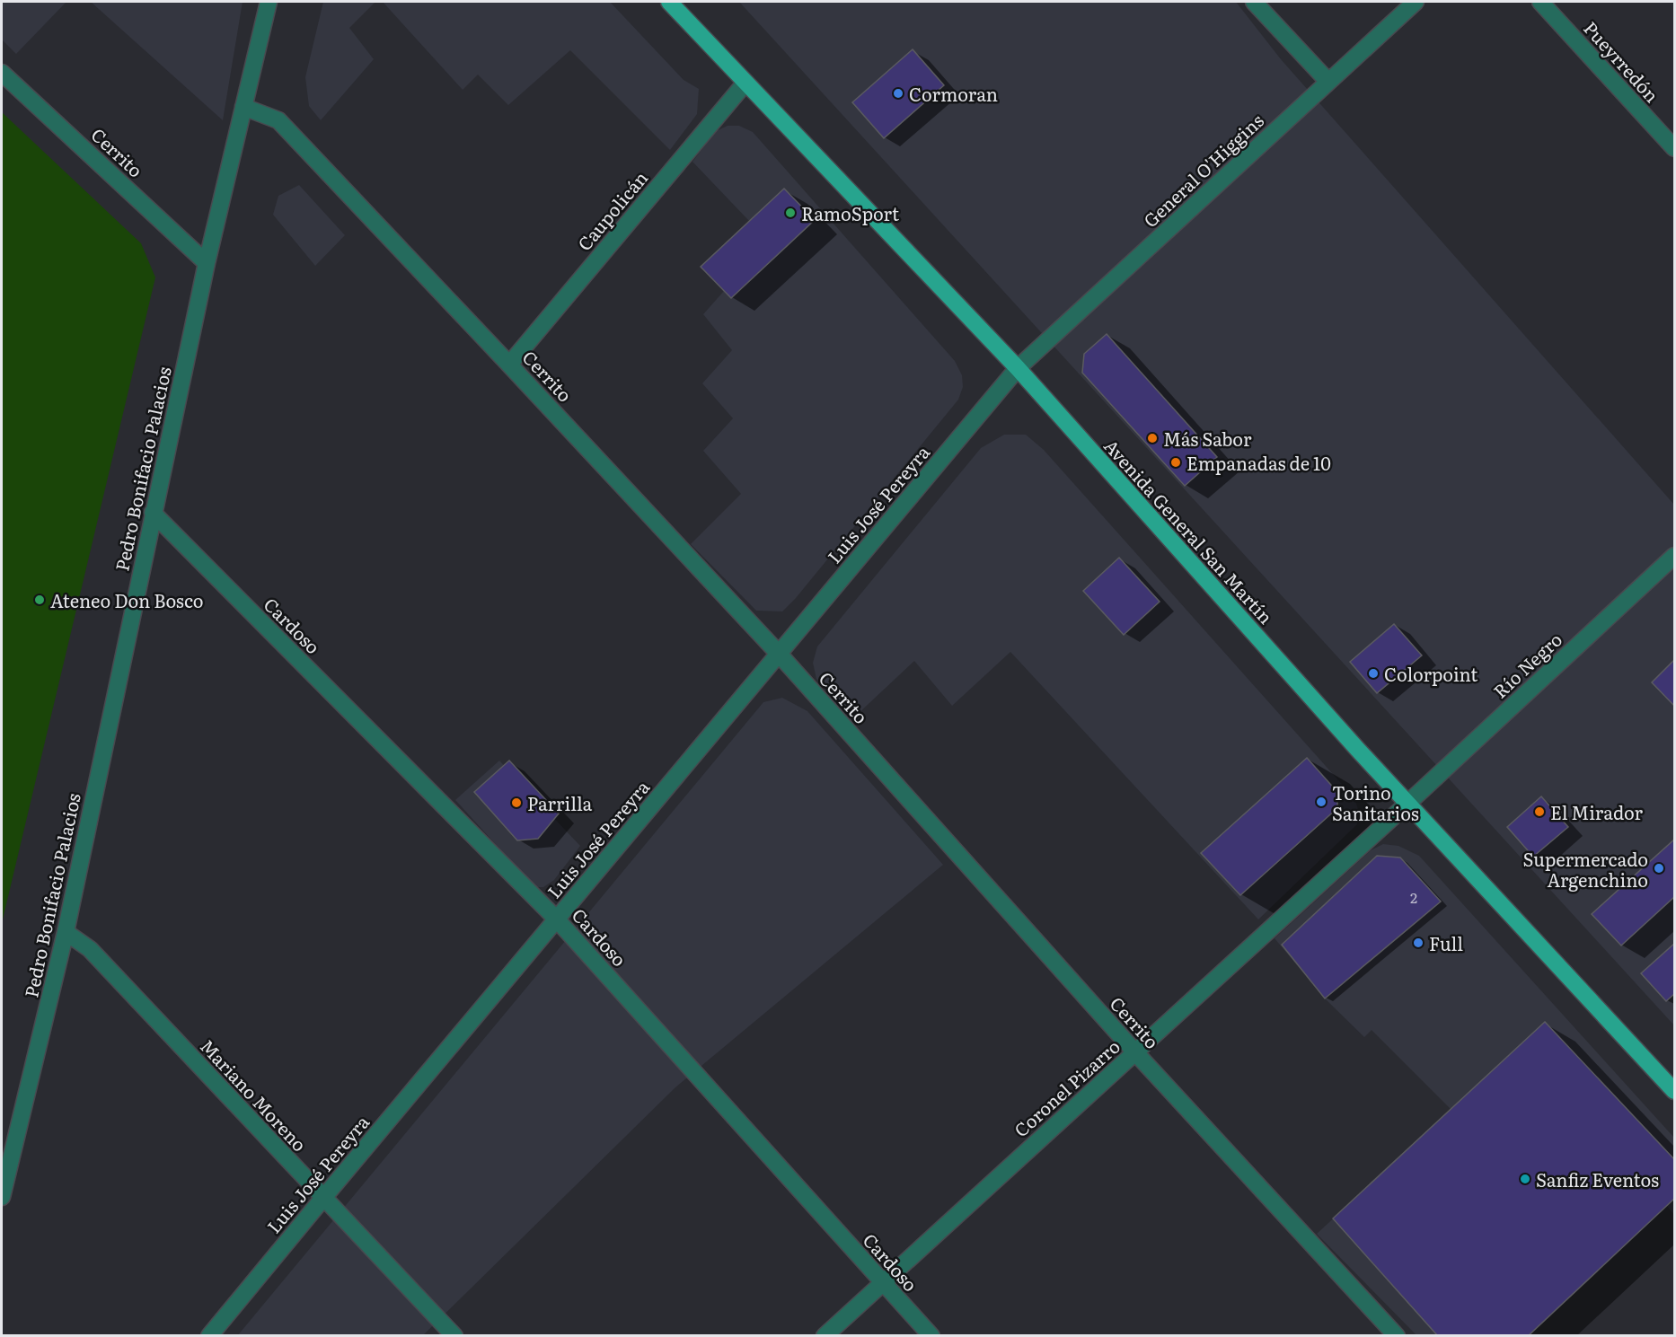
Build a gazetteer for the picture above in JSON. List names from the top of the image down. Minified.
{"streets":{"main road":["Avenida General San Martín"],"street":["Pueyrredón","Cerrito","General O'Higgins","Caupolicán","Pedro Bonifacio Palacios","Luis José Pereyra","Cardoso","Río Negro","Coronel Pizarro","Mariano Moreno"]},"crossings":[["Cerrito","Caupolicán"],["Cerrito","Pedro Bonifacio Palacios"],["Cerrito","Luis José Pereyra"],["Cerrito","Coronel Pizarro"],["General O'Higgins","Luis José Pereyra"],["General O'Higgins","Avenida General San Martín"],["Caupolicán","Avenida General San Martín"],["Pedro Bonifacio Palacios","Cardoso"],["Pedro Bonifacio Palacios","Mariano Moreno"],["Luis José Pereyra","Avenida General San Martín"],["Luis José Pereyra","Cardoso"],["Luis José Pereyra","Mariano Moreno"],["Avenida General San Martín","Río Negro"],["Avenida General San Martín","Coronel Pizarro"],["Cardoso","Coronel Pizarro"],["Río Negro","Coronel Pizarro"]],"places":["Cormoran","RamoSport","Más Sabor","Empanadas de 10","Ateneo Don Bosco","Colorpoint","Torino Sanitarios","Parrilla","El Mirador","Supermercado Argenchino","Full","Sanfiz Eventos"],"house_numbers":["2"]}
